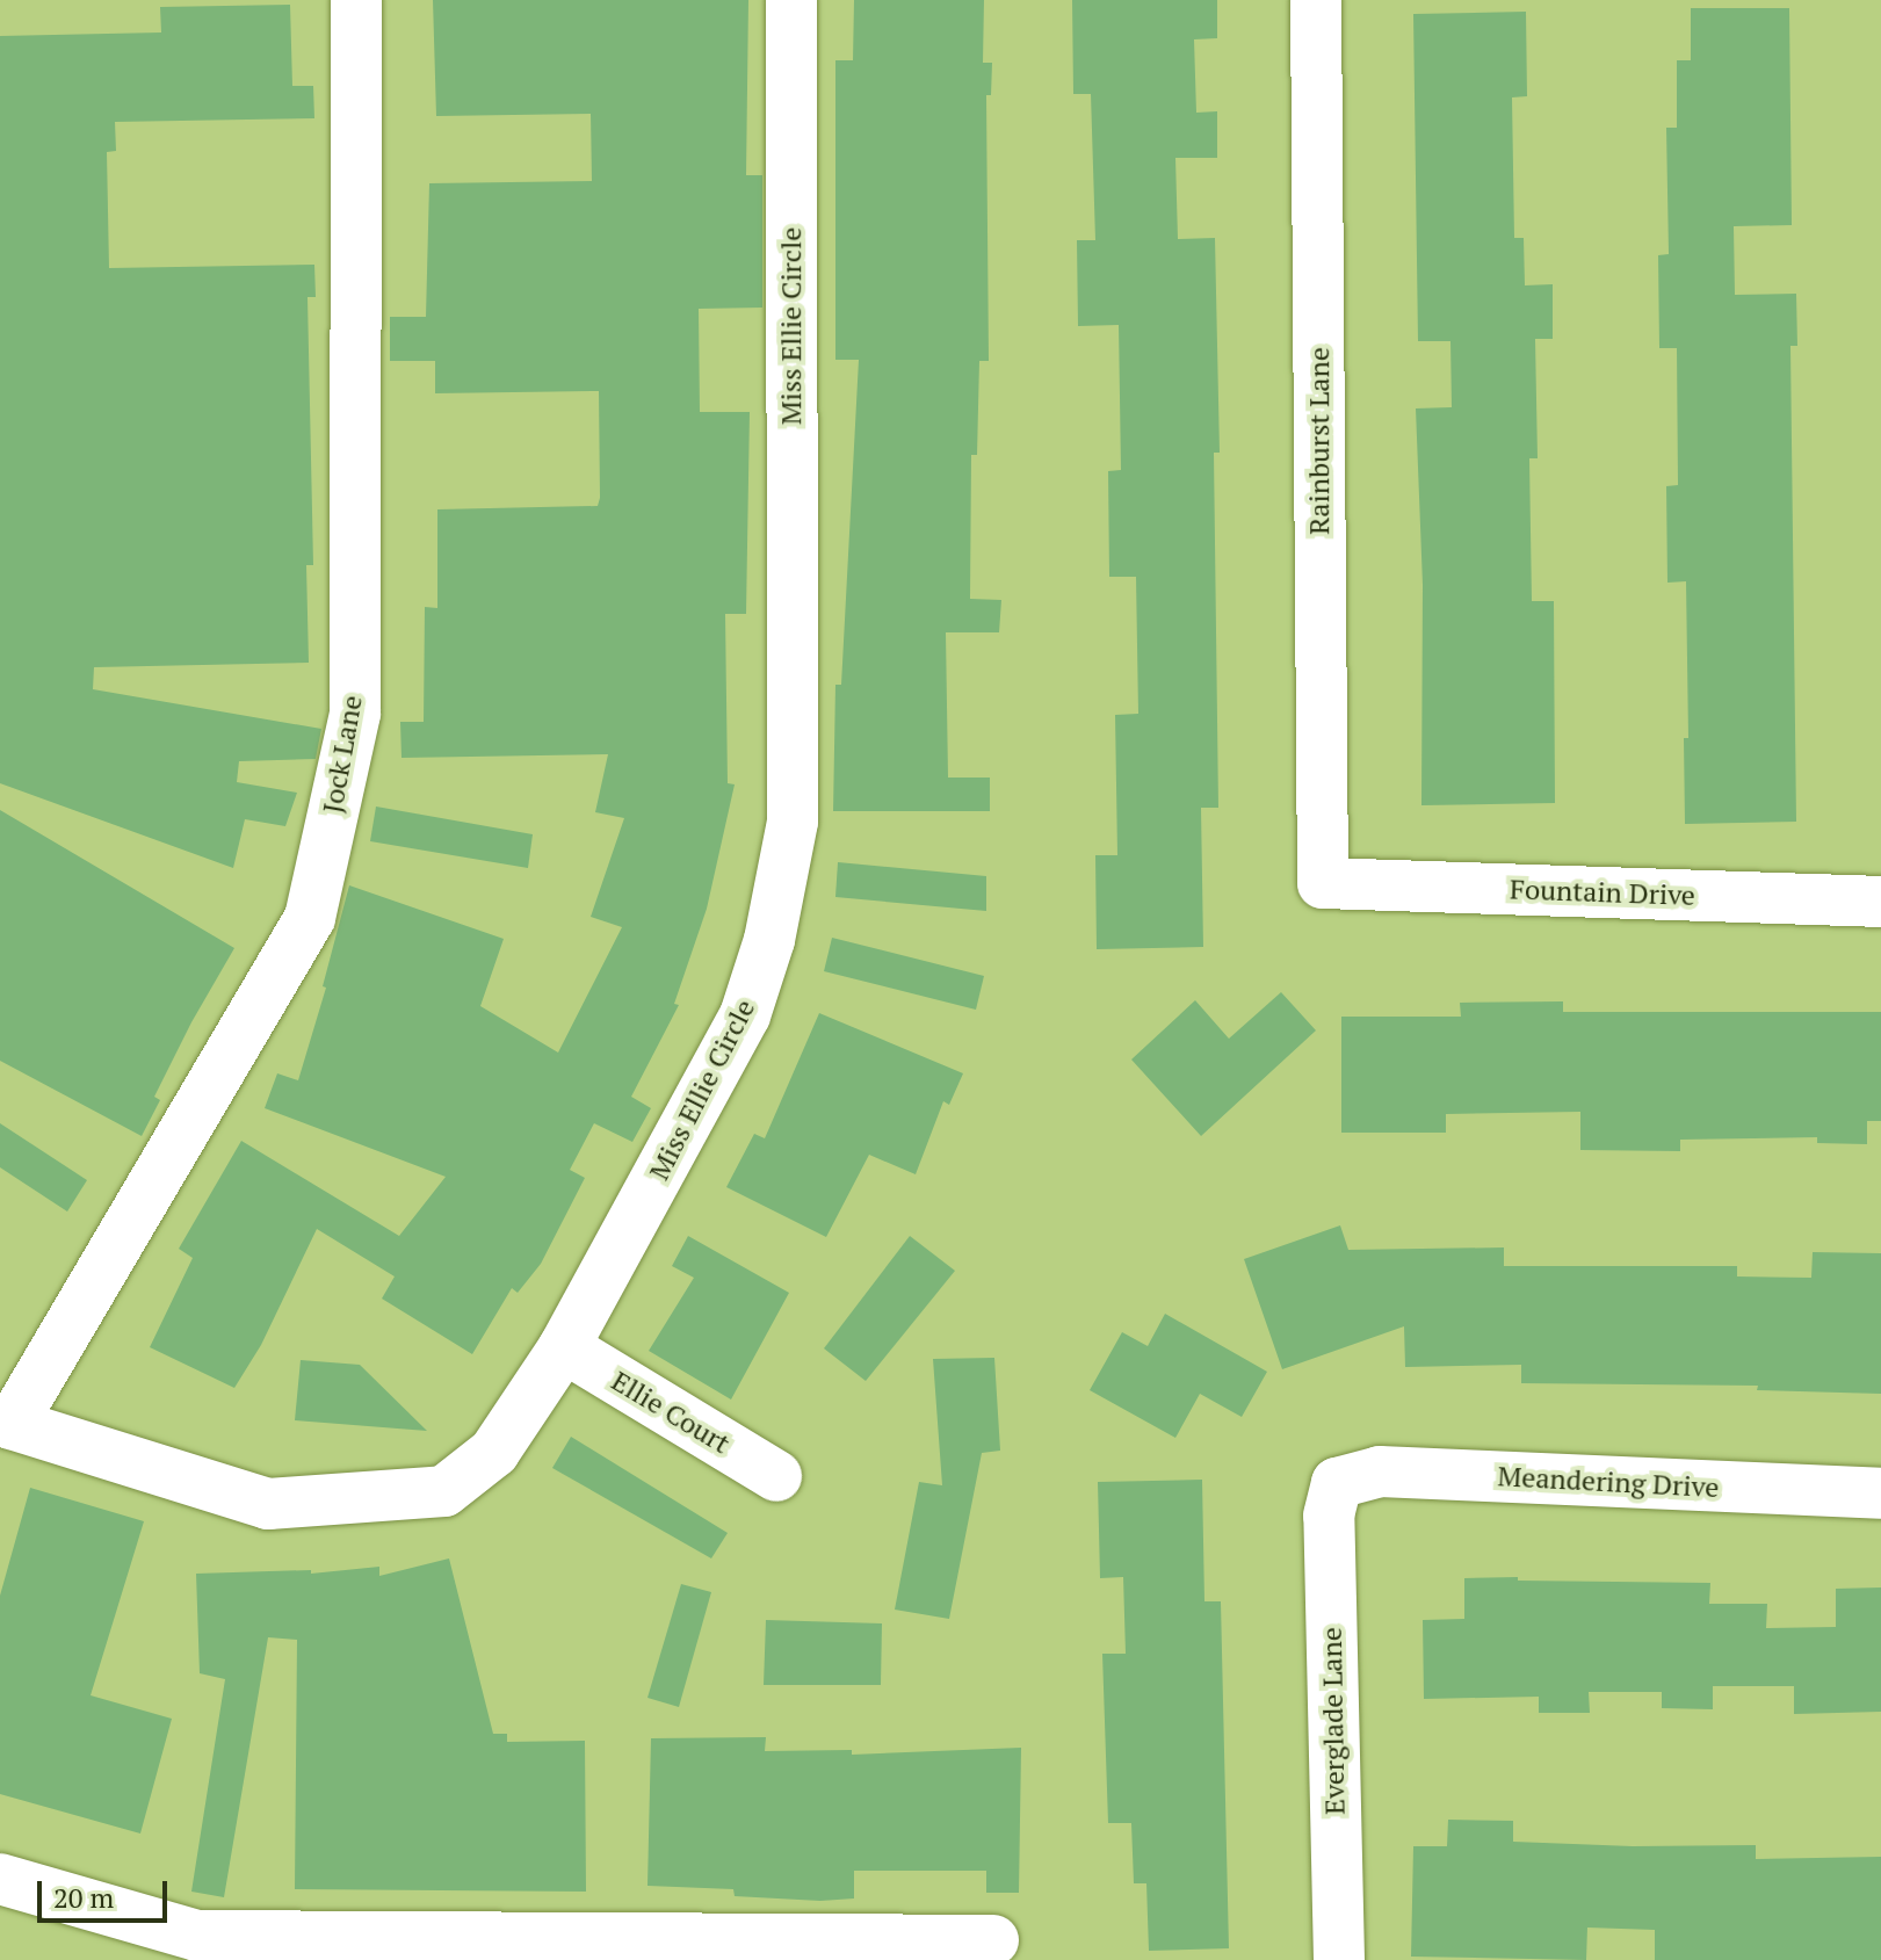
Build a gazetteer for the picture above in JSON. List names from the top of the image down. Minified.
{"streets":{"street":["Miss Ellie Circle","Rainburst Lane","Jock Lane","Fountain Drive","Ellie Court","Meandering Drive","Everglade Lane"]},"crossings":[["Miss Ellie Circle","Jock Lane"],["Miss Ellie Circle","Ellie Court"],["Rainburst Lane","Fountain Drive"],["Meandering Drive","Everglade Lane"]],"scale_bar":"20 m"}
